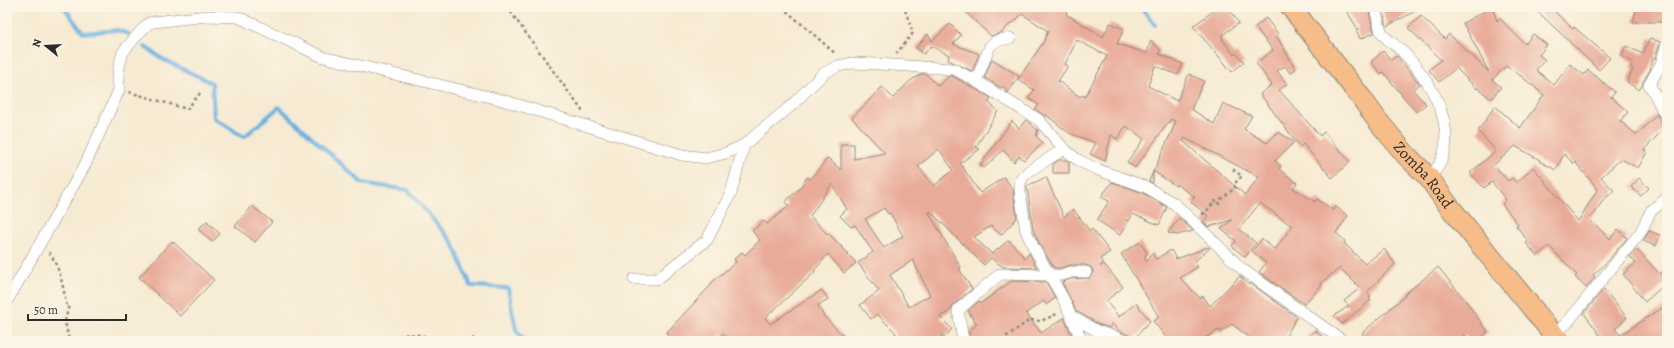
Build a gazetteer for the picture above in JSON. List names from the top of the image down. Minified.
{"streets":{"highway":["Zomba Road"]},"scale_bar":"50 m","north":"left"}
